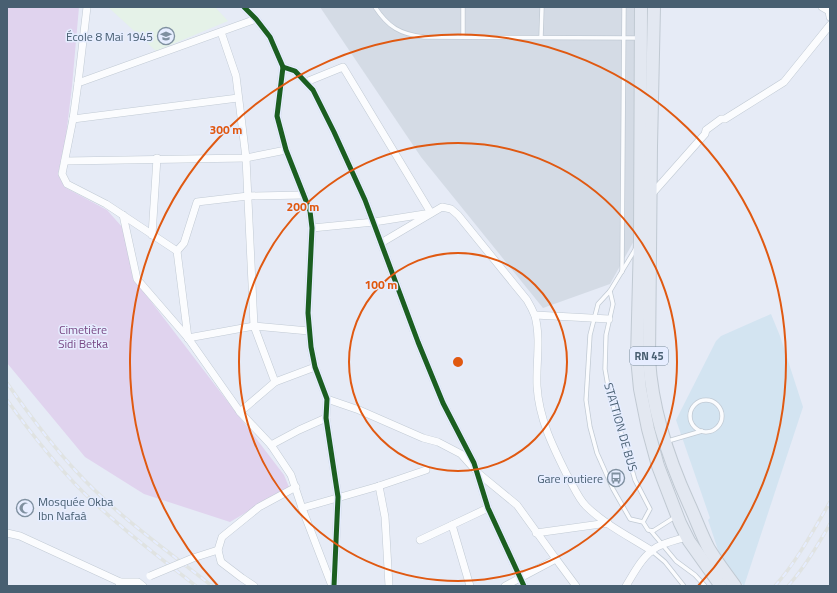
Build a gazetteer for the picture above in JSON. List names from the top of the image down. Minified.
{"streets":{"main road":["RN 45"],"lane":["STATTION DE BUS"]},"parks":["Cimetière Sidi Betka"],"places":{"school or university":["École 8 Mai 1945"],"bus stop":["Gare routiere"],"mosque":["Mosquée Okba Ibn Nafaâ"]},"rings":["300 m","200 m","100 m"]}
